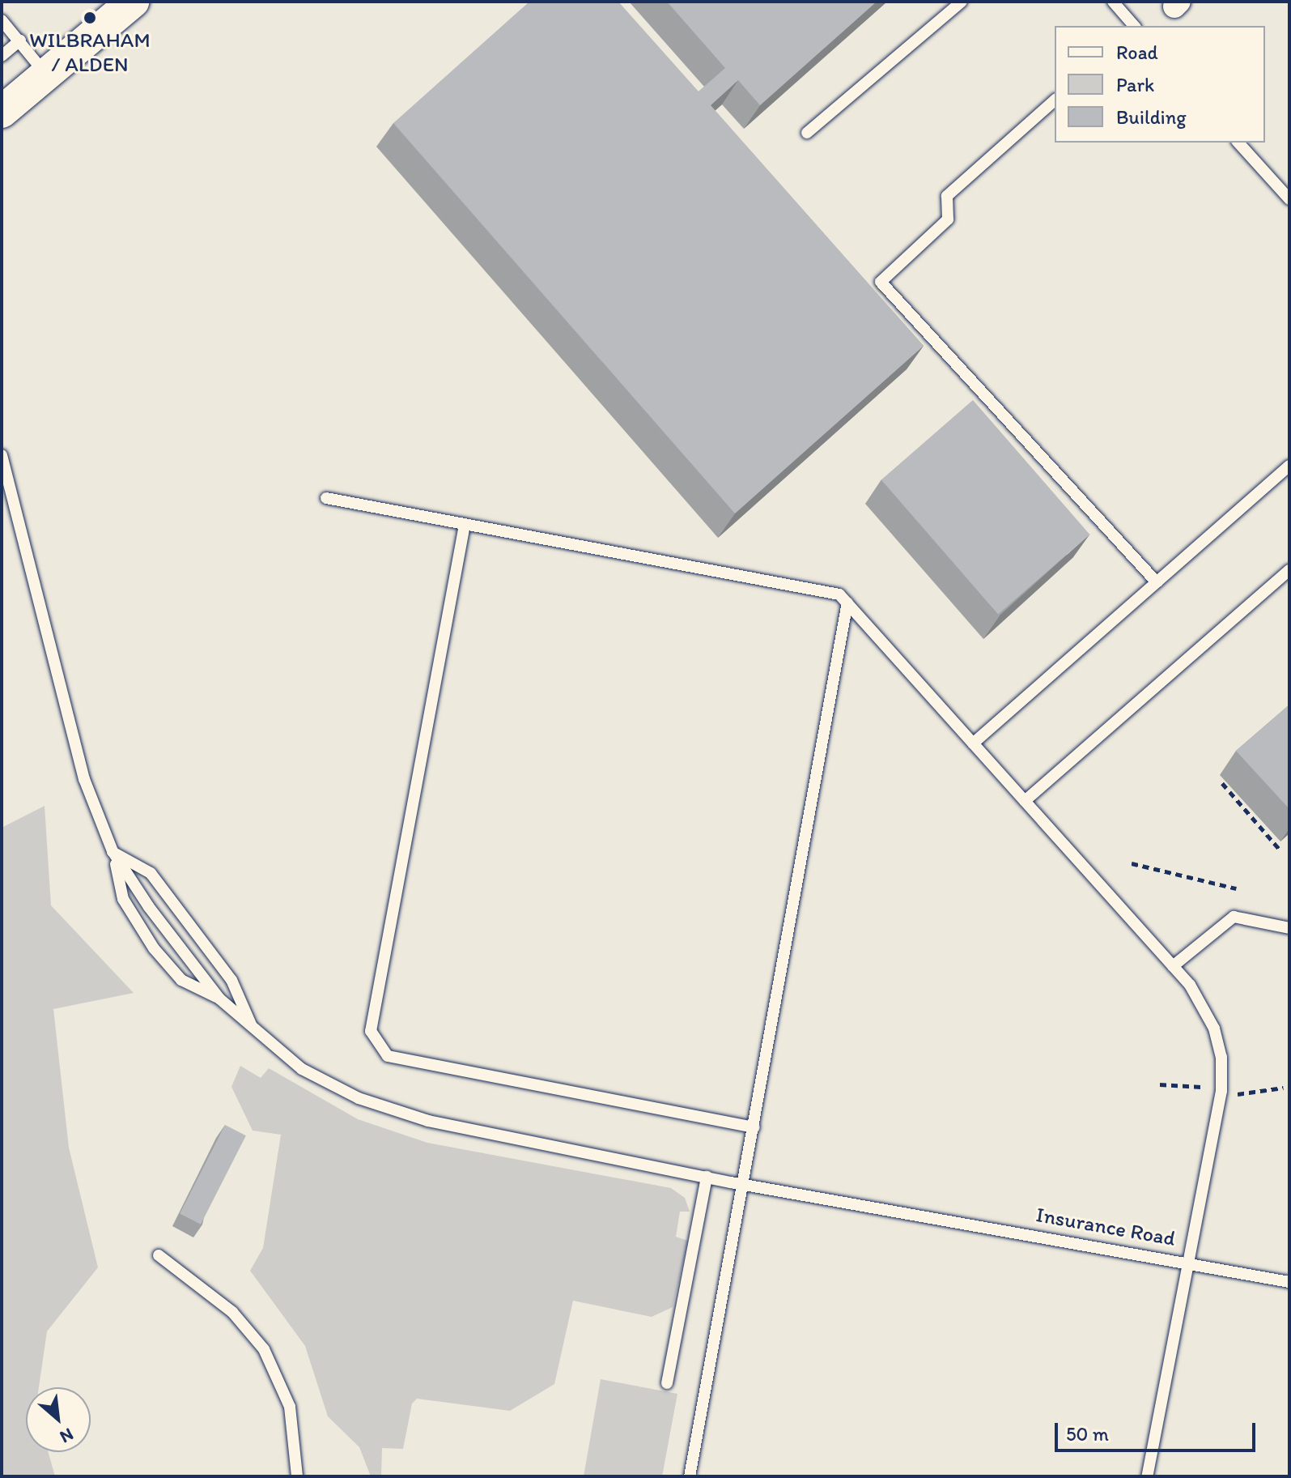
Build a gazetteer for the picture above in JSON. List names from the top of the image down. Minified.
{"streets":{"lane":["Insurance Road"]},"places":["WILBRAHAM / ALDEN"],"legend":["Road","Park","Building"],"scale_bar":"50 m","north":"bottom right"}
